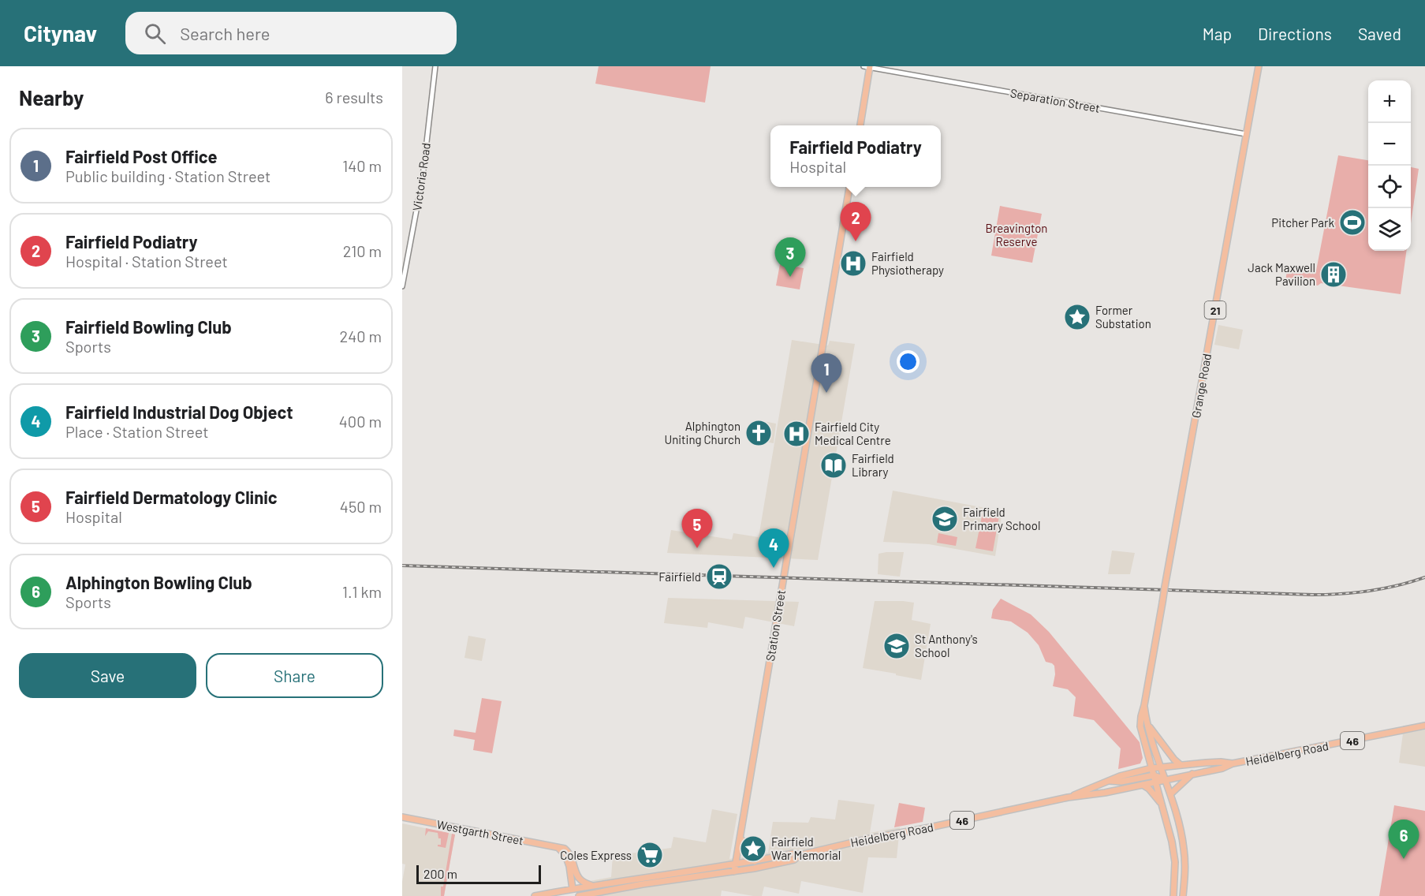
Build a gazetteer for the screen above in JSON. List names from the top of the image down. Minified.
{"streets":{"main road":["21","Grange Road","Station Street","46","Heidelberg Road","Westgarth Street"],"street":["Separation Street","Victoria Road"]},"crossings":[["Separation Street","Grange Road"],["21","Grange Road"],["21","Heidelberg Road"],["Grange Road","Heidelberg Road"],["Station Street","Heidelberg Road"],["Heidelberg Road","Westgarth Street"]],"parks":["Breavington Reserve"],"places":{"sports":["Pitcher Park"],"hospital":["Fairfield Physiotherapy","Fairfield City Medical Centre"],"building":["Jack Maxwell Pavilion"],"place":["Former Substation","Fairfield War Memorial"],"church":["Alphington Uniting Church"],"library":["Fairfield Library"],"school or university":["Fairfield Primary School","St Anthony's School"],"station":["Fairfield"],"supermarket":["Coles Express"]},"scale_bar":"200 m","page":{"header":"Citynav","search":"Search here","nav":["Map","Directions","Saved"],"heading":["Nearby","6 results"],"map_buttons":["+","−"],"popup":["Fairfield Podiatry","Hospital"],"list":[{"mark":"1","name":"Fairfield Post Office","note":"Public building · Station Street","value":"140 m"},{"mark":"2","name":"Fairfield Podiatry","note":"Hospital · Station Street","value":"210 m"},{"mark":"3","name":"Fairfield Bowling Club","note":"Sports","value":"240 m"},{"mark":"4","name":"Fairfield Industrial Dog Object","note":"Place · Station Street","value":"400 m"},{"mark":"5","name":"Fairfield Dermatology Clinic","note":"Hospital","value":"450 m"},{"mark":"6","name":"Alphington Bowling Club","note":"Sports","value":"1.1 km"}],"pins":["2","3","1","5","4","6"],"buttons":["Save","Share"],"scale":"200 m"}}
